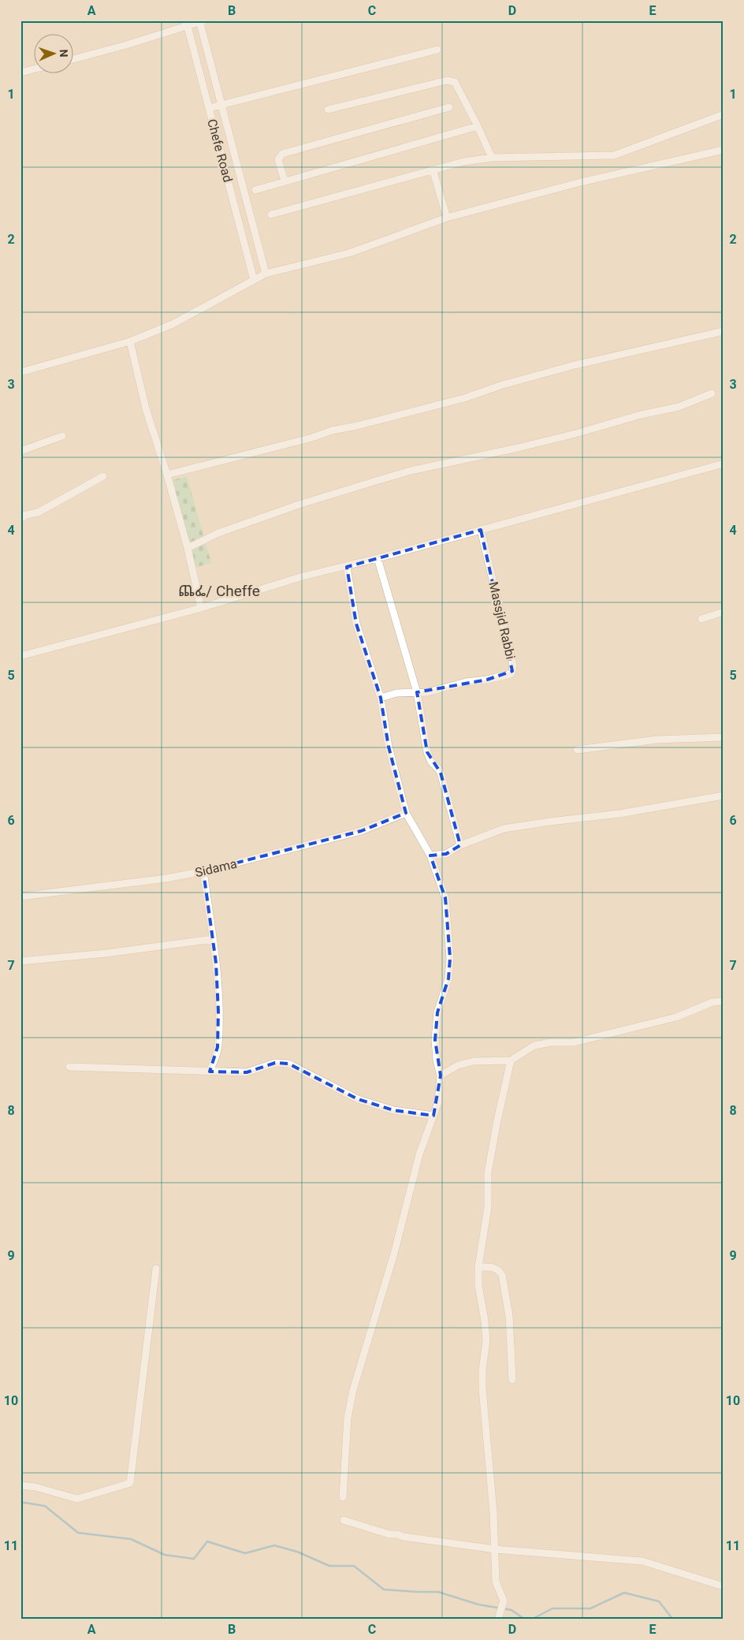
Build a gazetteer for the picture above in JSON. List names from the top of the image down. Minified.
{"streets":{"street":["Chefe Road","Massjid Rabbi","Sidama"]},"districts":["ጨፌ/ Cheffe"],"north":"right","grid":{"columns":["A","B","C","D","E"],"rows":["1","2","3","4","5","6","7","8","9","10","11"]}}
